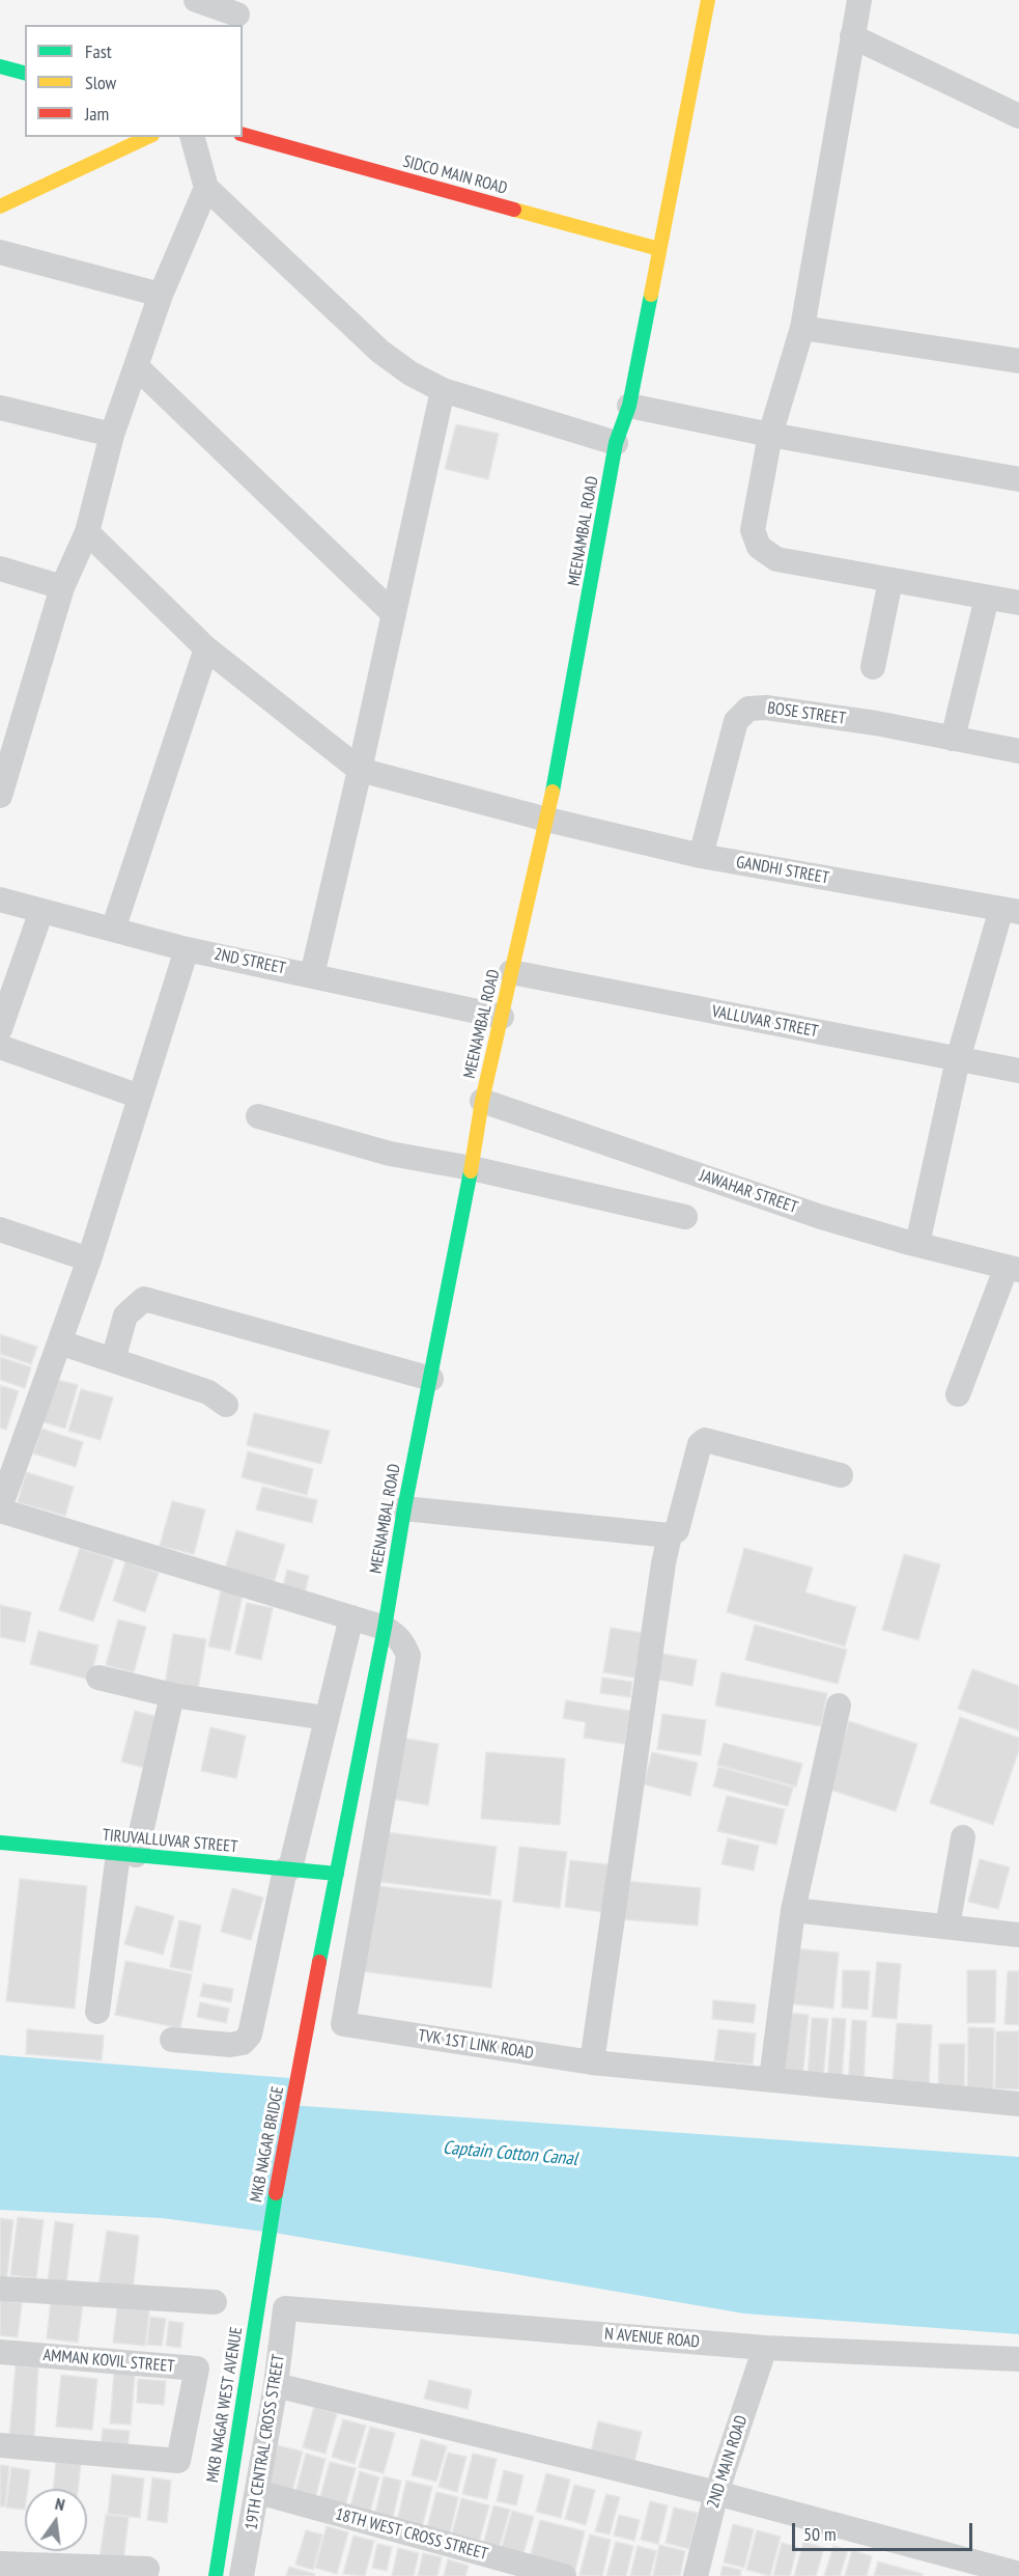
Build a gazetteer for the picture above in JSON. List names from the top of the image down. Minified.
{"streets":{"main road":["SIDCO MAIN ROAD","MEENAMBAL ROAD","TIRUVALLUVAR STREET","MKB NAGAR BRIDGE","MKB NAGAR WEST AVENUE"],"street":["BOSE STREET","GANDHI STREET","2ND STREET","VALLUVAR STREET","JAWAHAR STREET","TVK 1ST LINK ROAD","N AVENUE ROAD","AMMAN KOVIL STREET","19TH CENTRAL CROSS STREET","2ND MAIN ROAD","18TH WEST CROSS STREET"]},"crossings":[["SIDCO MAIN ROAD","MEENAMBAL ROAD"],["MEENAMBAL ROAD","GANDHI STREET"],["MEENAMBAL ROAD","2ND STREET"],["MEENAMBAL ROAD","VALLUVAR STREET"],["MEENAMBAL ROAD","JAWAHAR STREET"],["MEENAMBAL ROAD","TIRUVALLUVAR STREET"],["MEENAMBAL ROAD","TVK 1ST LINK ROAD"],["MEENAMBAL ROAD","MKB NAGAR BRIDGE"],["BOSE STREET","GANDHI STREET"],["MKB NAGAR BRIDGE","MKB NAGAR WEST AVENUE"],["N AVENUE ROAD","19TH CENTRAL CROSS STREET"],["N AVENUE ROAD","2ND MAIN ROAD"],["19TH CENTRAL CROSS STREET","18TH WEST CROSS STREET"]],"water":["Captain Cotton Canal"],"legend":["Fast","Slow","Jam"],"scale_bar":"50 m","north":"top"}
